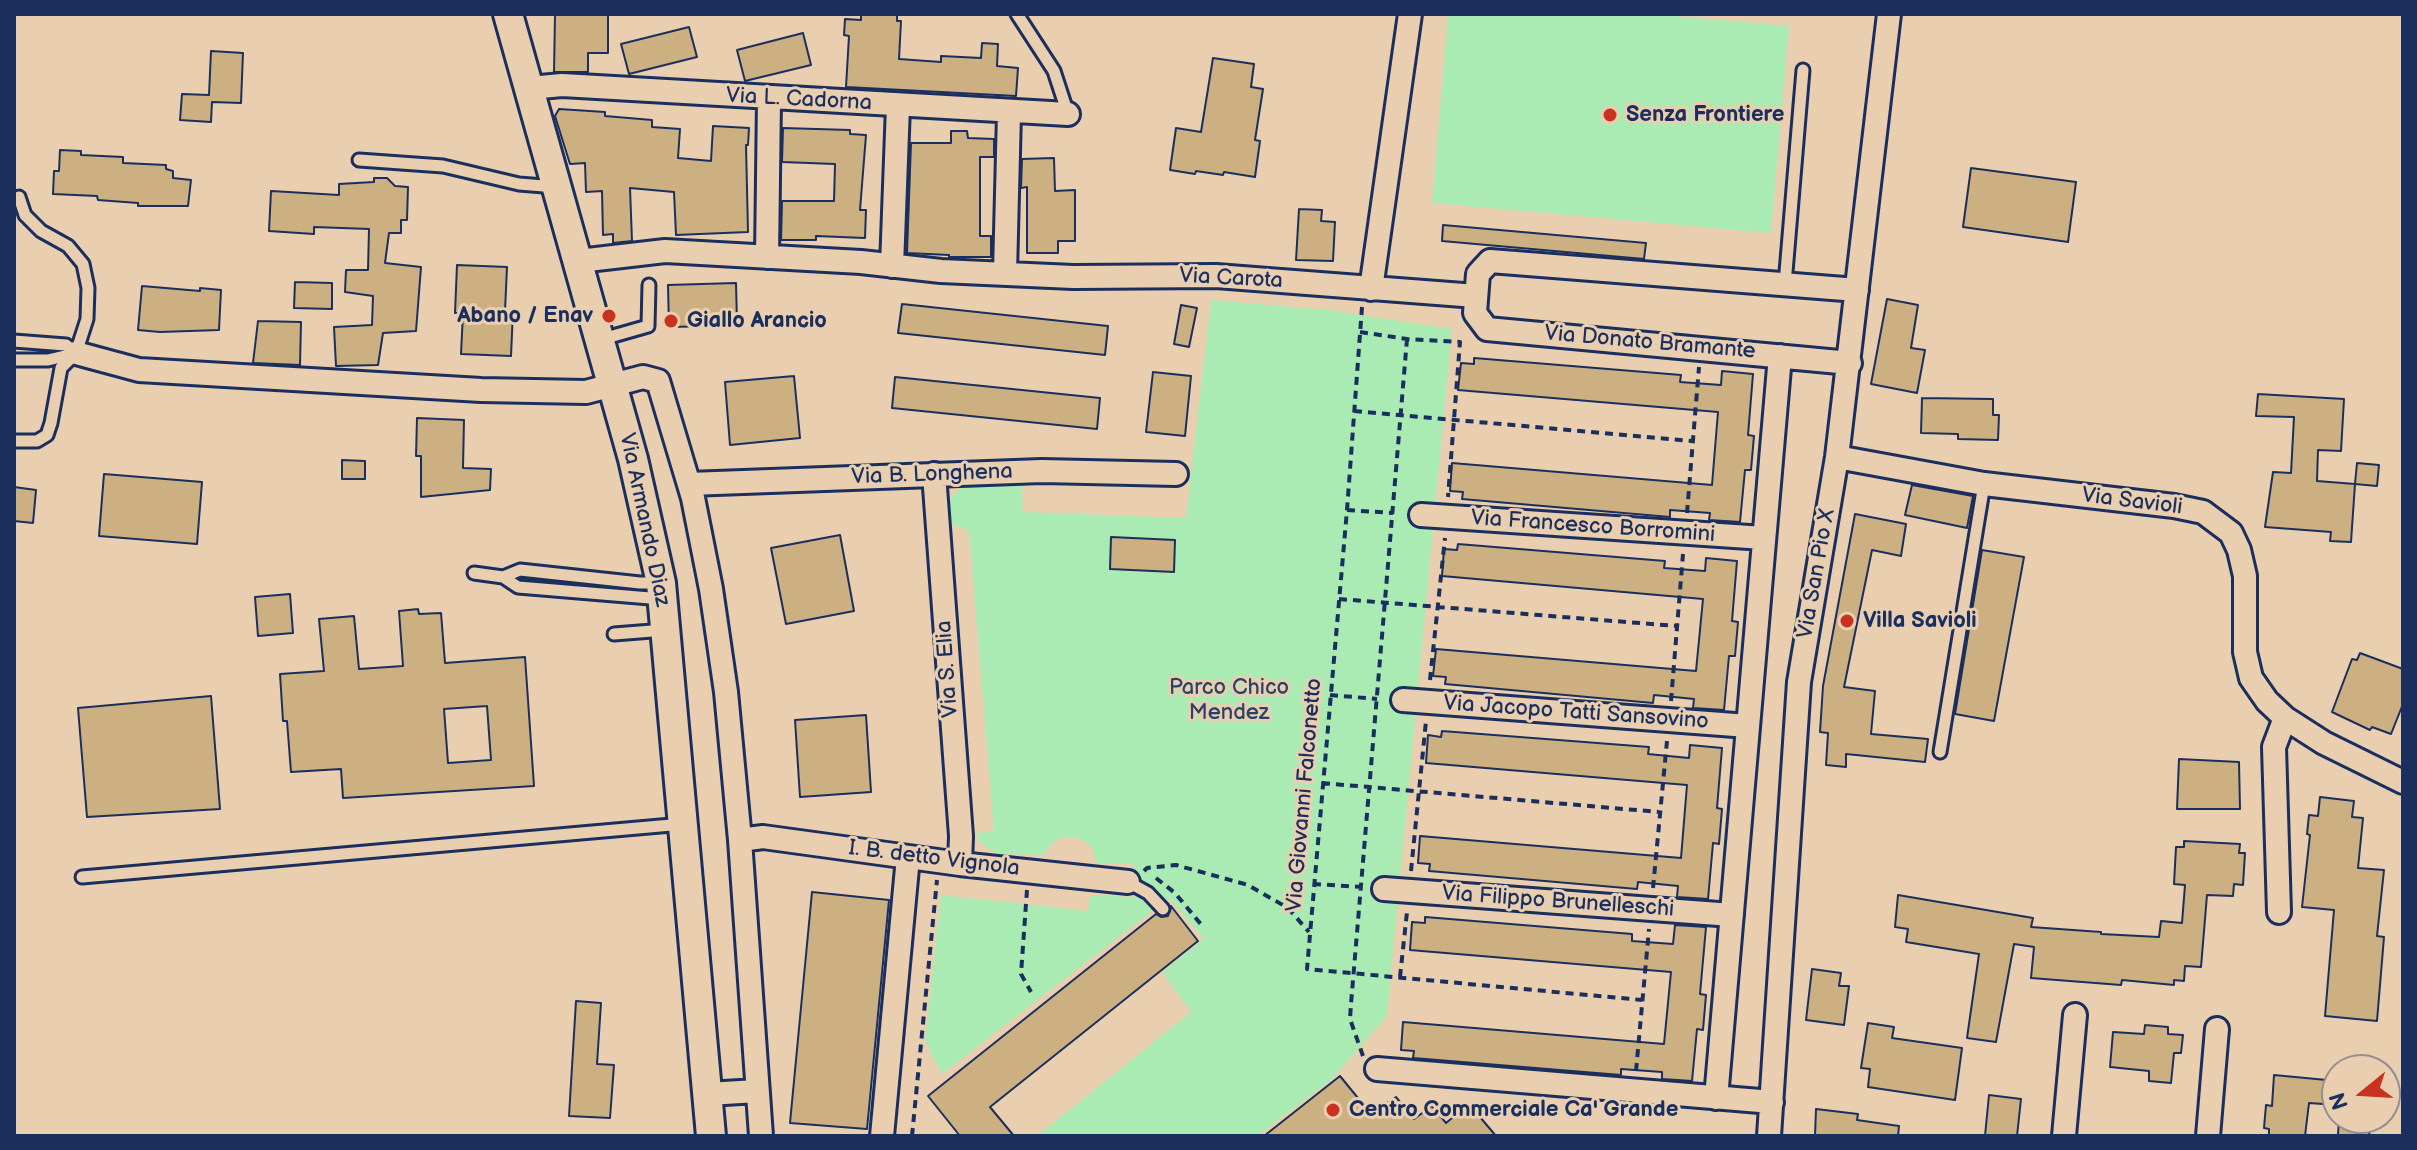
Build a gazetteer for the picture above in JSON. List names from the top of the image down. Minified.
{"streets":{"street":["Via L. Cadorna","Via Carota","Via Donato Bramante","Via B. Longhena","Via Savioli","Via Armando Diaz","Via Francesco Borromini","Via San Pio X","Via S. Elia","Via Jacopo Tatti Sansovino","I. B. detto Vignola","Via Filippo Brunelleschi"],"path":["Via Giovanni Falconetto"]},"crossings":[["Via L. Cadorna","Via Armando Diaz"],["Via Carota","Via Donato Bramante"],["Via Carota","Via Armando Diaz"],["Via Carota","Via Giovanni Falconetto"],["Via Donato Bramante","Via San Pio X"],["Via B. Longhena","Via S. Elia"],["Via Savioli","Via San Pio X"],["Via S. Elia","I. B. detto Vignola"]],"parks":["Parco Chico Mendez"],"places":["Senza Frontiere","Abano / Enav","Giallo Arancio","Villa Savioli","Centro Commerciale Ca' Grande"],"north":"left"}
